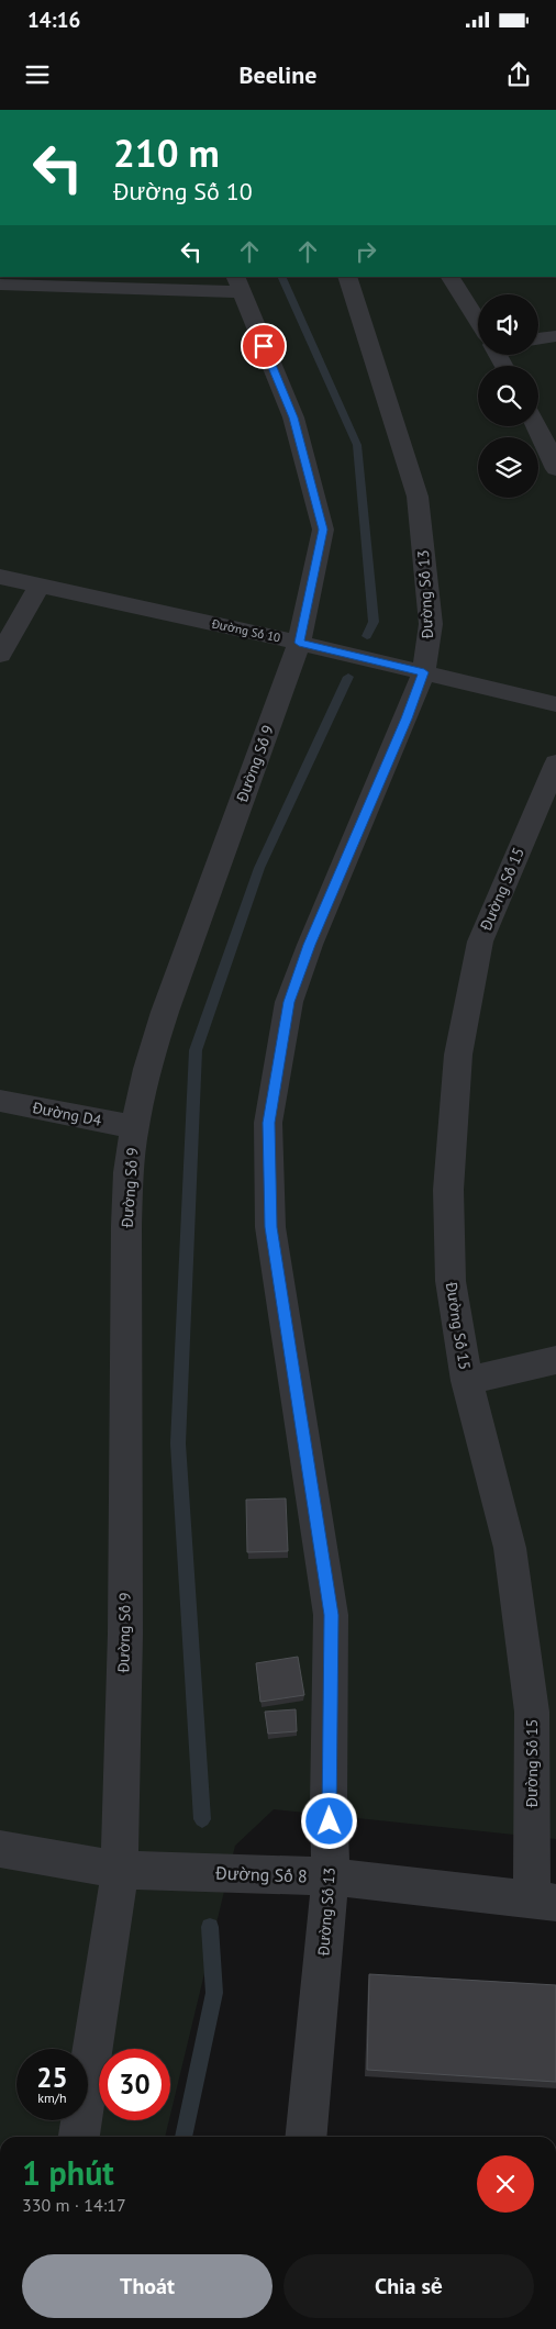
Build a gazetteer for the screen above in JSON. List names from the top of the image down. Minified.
{"streets":{"street":["Đường Số 13","Đường Số 10","Đường Số 9","Đường Số 15","Đường D4","Đường Số 8"]},"crossings":[["Đường Số 13","Đường Số 10"],["Đường Số 13","Đường Số 8"],["Đường Số 10","Đường Số 9"],["Đường Số 9","Đường D4"],["Đường Số 9","Đường Số 8"],["Đường Số 15","Đường Số 8"]],"page":{"status":"14:16","header":"Beeline","turn":["210 m","Đường Số 10"],"speed":"25 km/h","limit":"30","heading":["1 phút","330 m · 14:17"],"buttons":["Thoát","Chia sẻ"]}}
